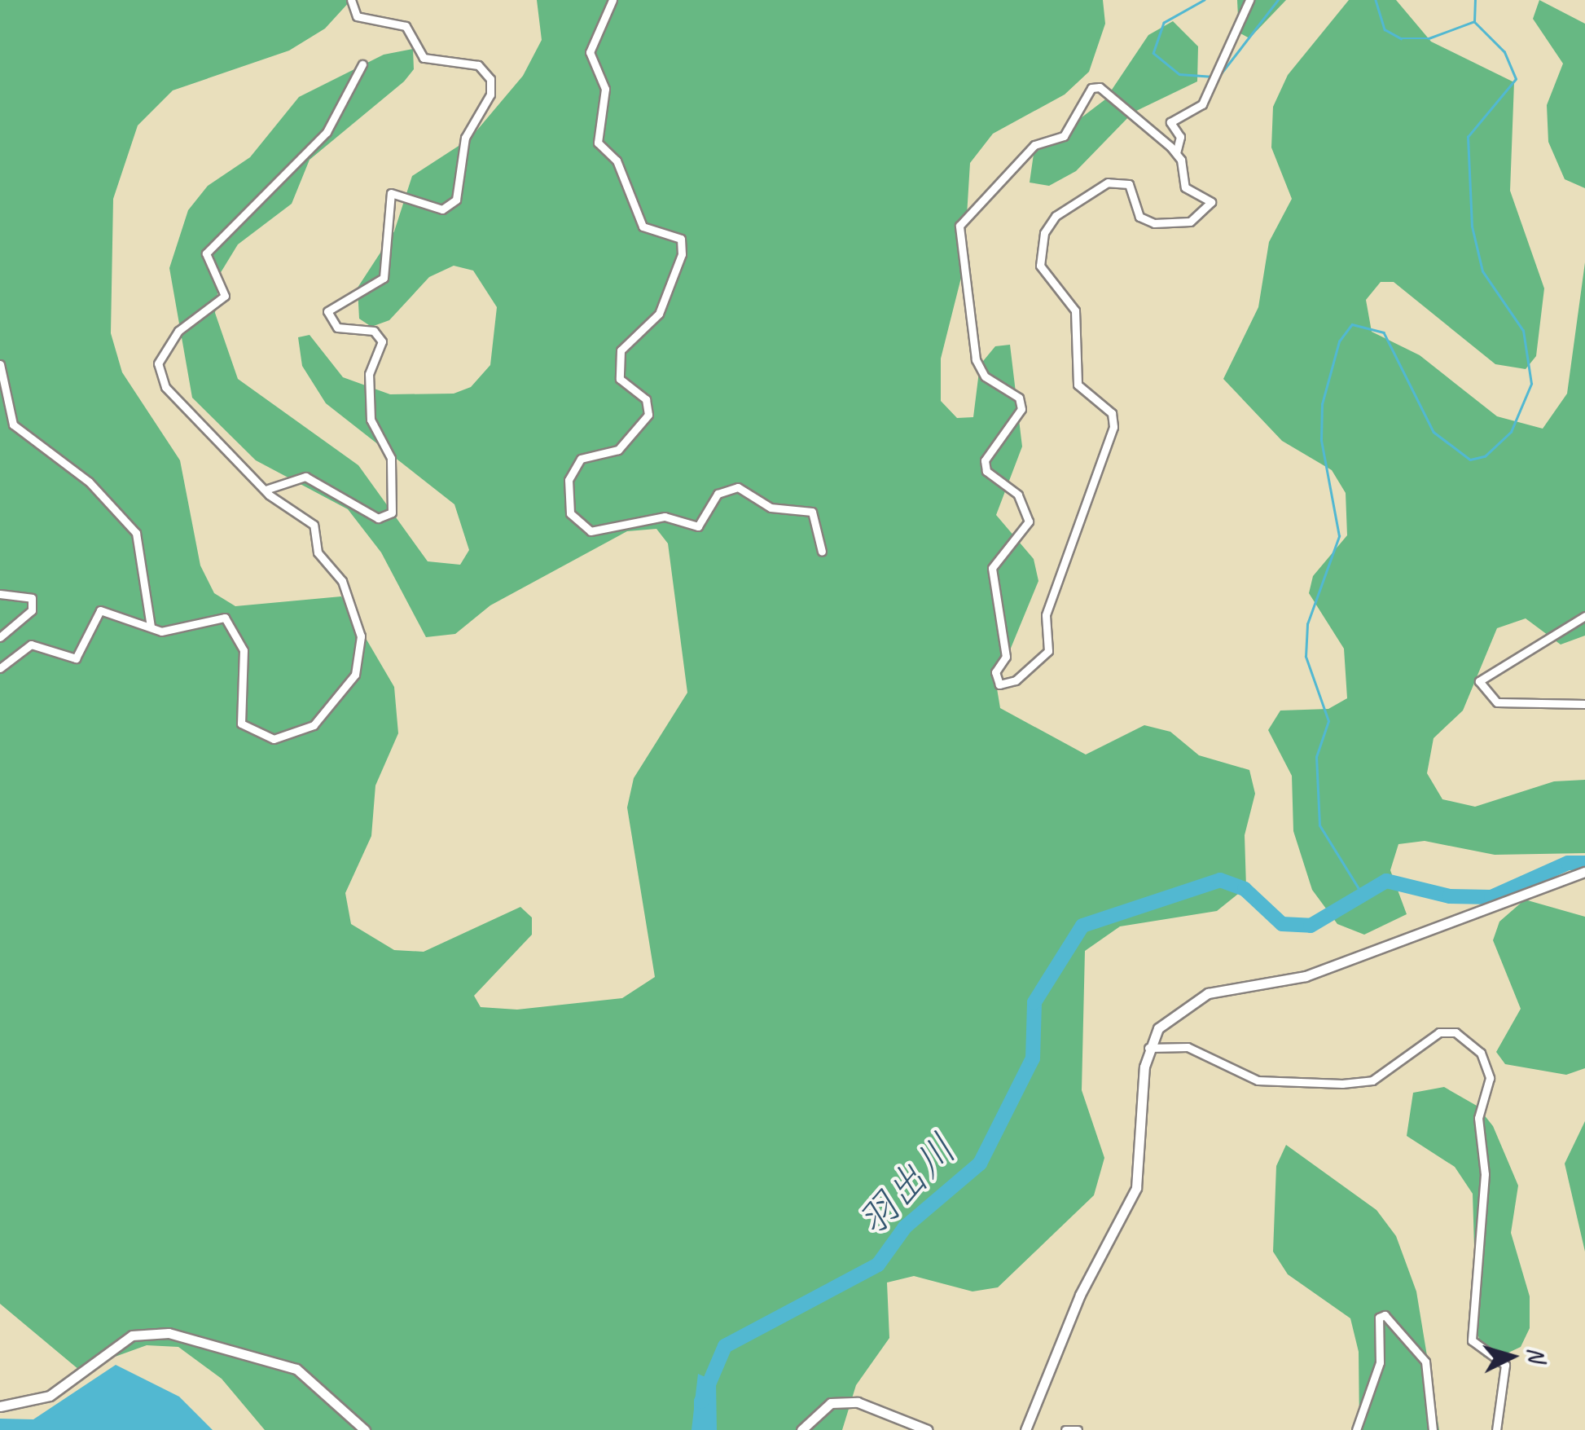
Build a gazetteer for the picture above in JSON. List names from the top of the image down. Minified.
{"water":["羽出川"],"north":"right"}
